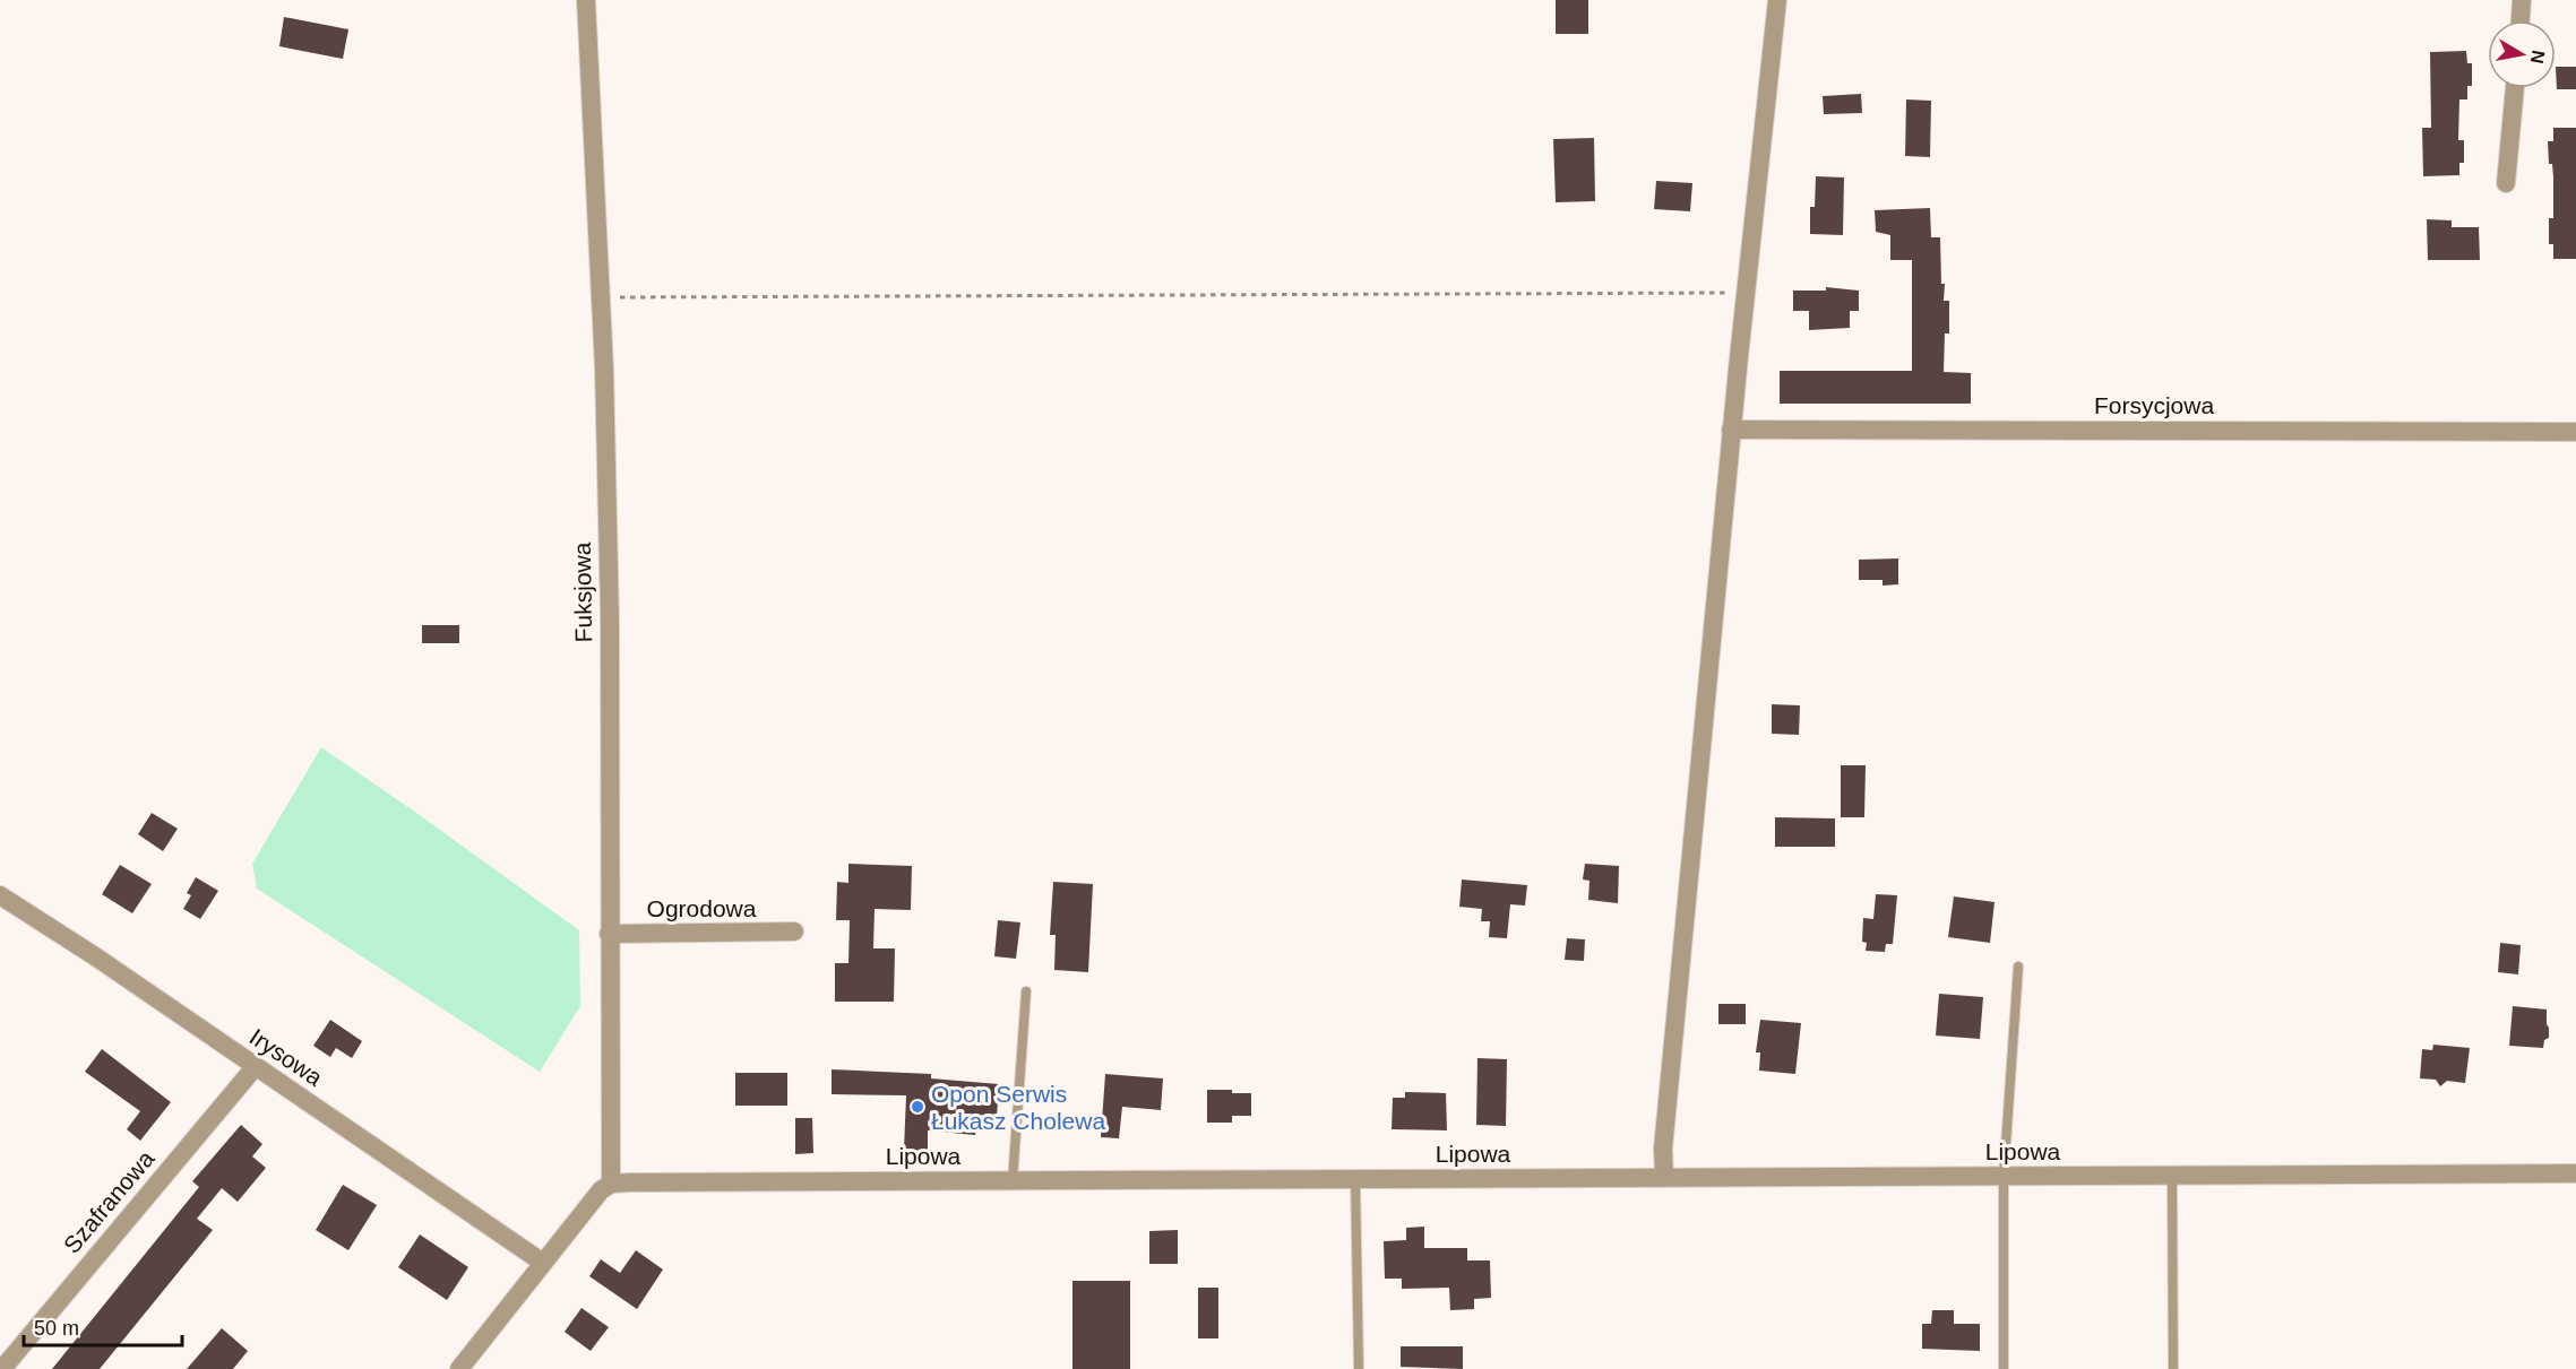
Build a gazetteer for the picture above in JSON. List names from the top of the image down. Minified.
{"streets":{"street":["Forsycjowa","Fuksjowa","Ogrodowa","Irysowa","Lipowa","Szafranowa"]},"crossings":[["Fuksjowa","Ogrodowa"],["Fuksjowa","Lipowa"],["Irysowa","Szafranowa"]],"places":["Opon Serwis Łukasz Cholewa"],"scale_bar":"50 m","north":"right"}
